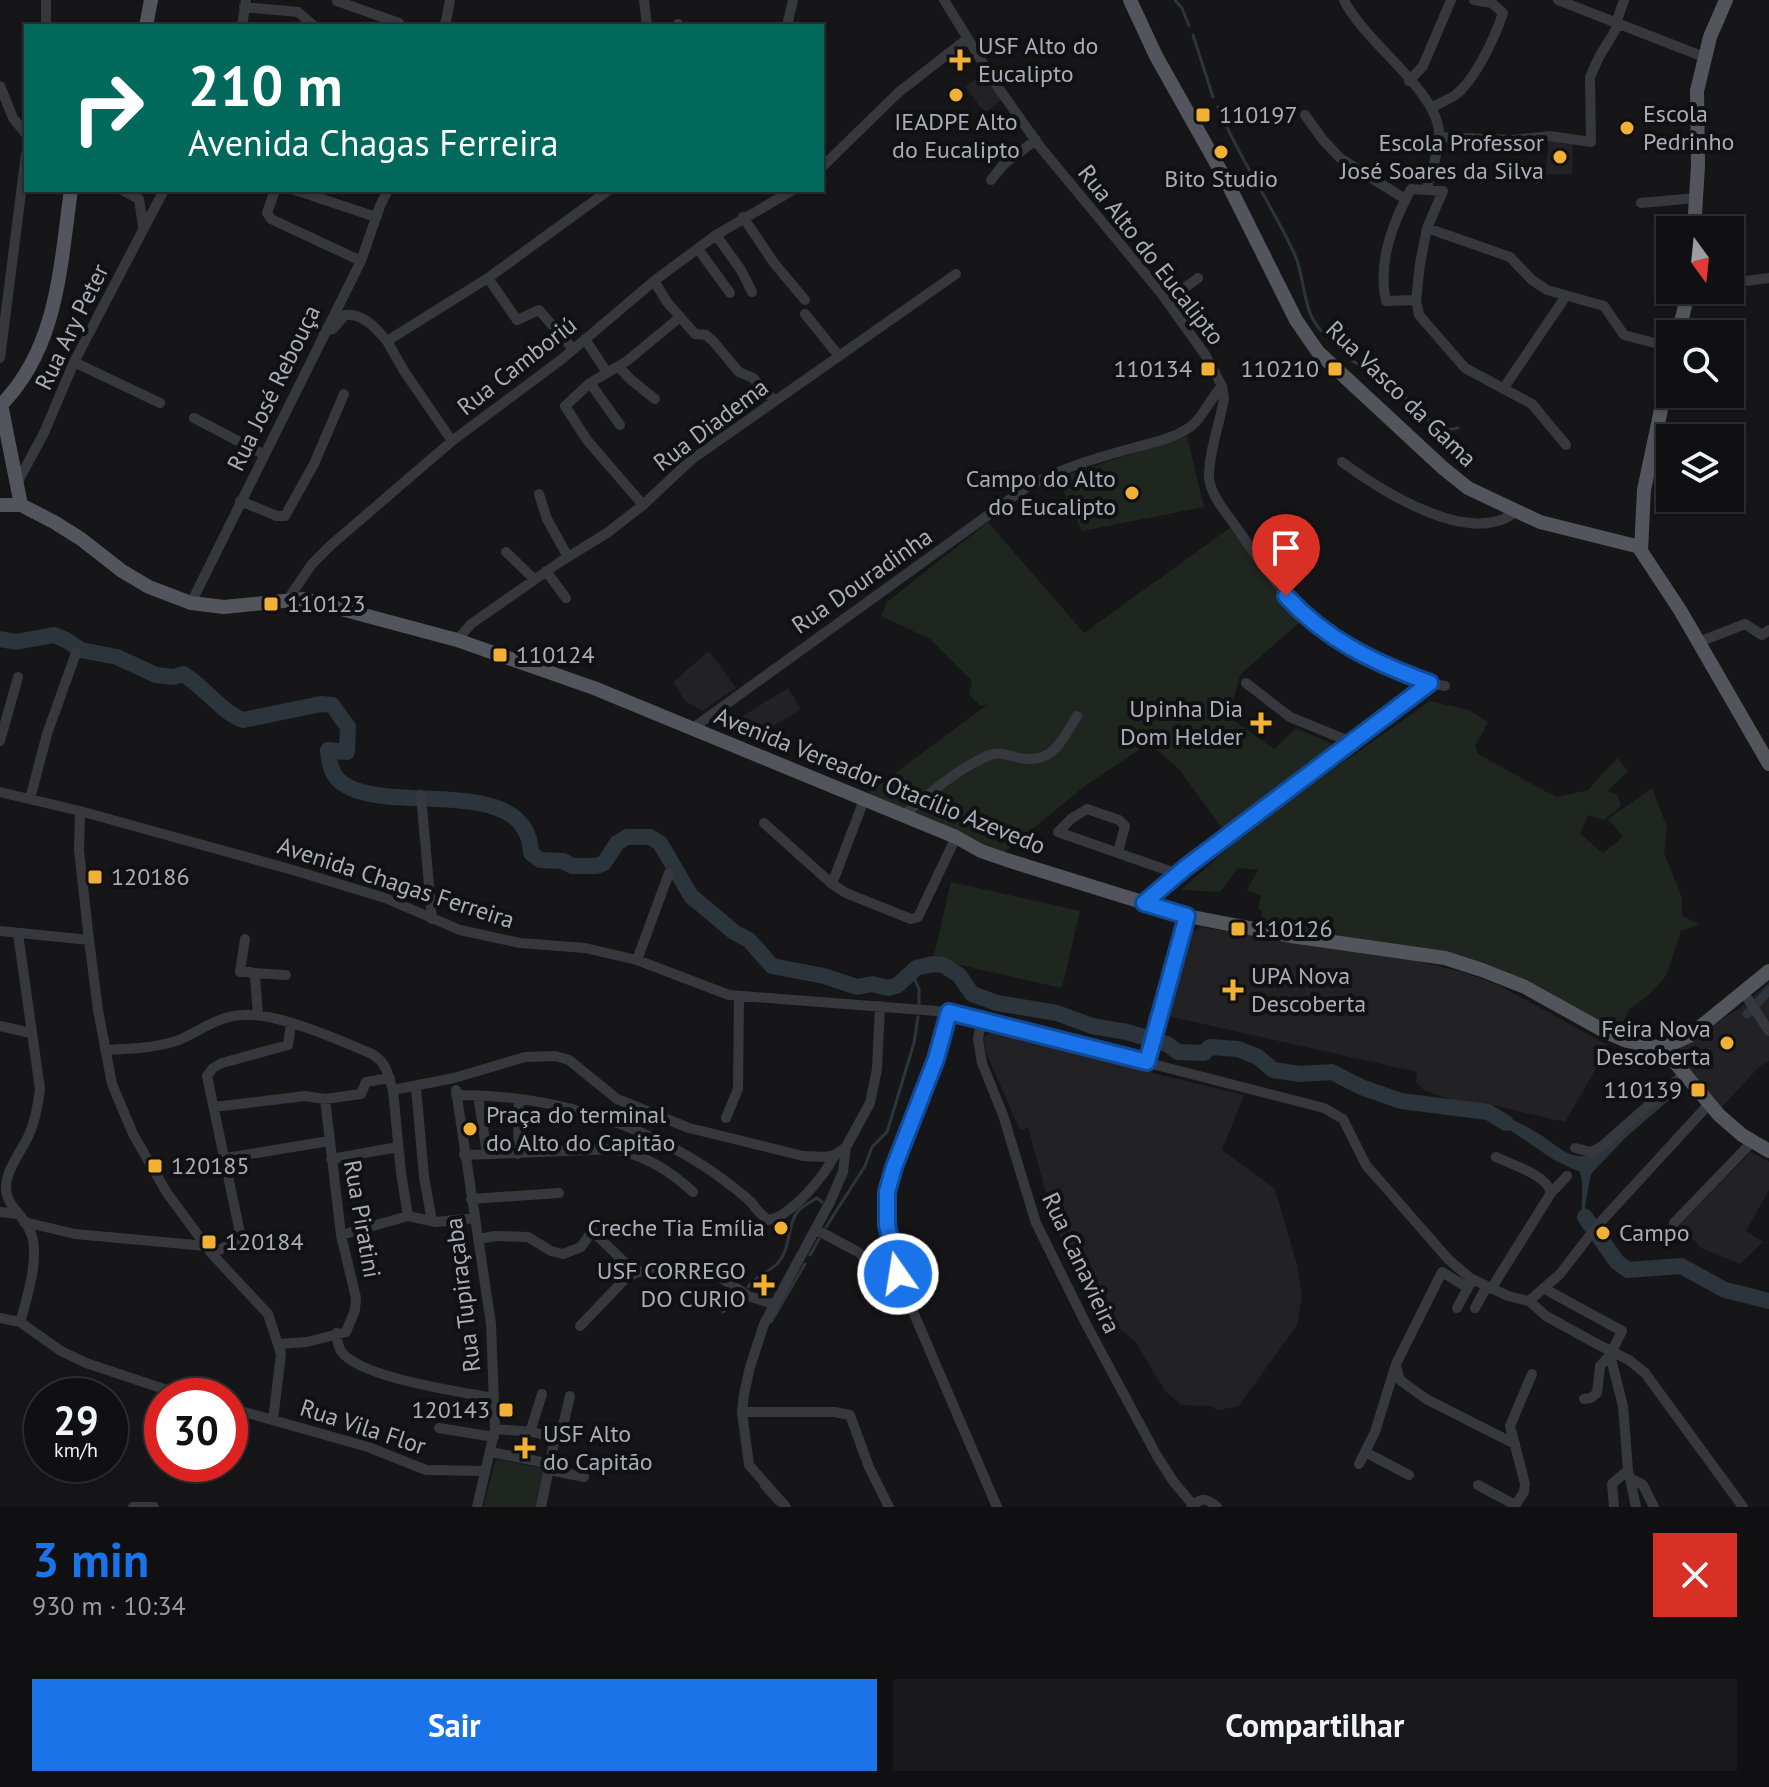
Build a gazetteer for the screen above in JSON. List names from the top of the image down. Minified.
{"streets":{"main road":["Rua Vasco da Gama","Avenida Vereador Otacílio Azevedo"],"street":["Rua Alto do Eucalipto","Rua Ary Peter","Rua Camboriú","Rua José Rebouça","Rua Diadema","Rua Douradinha","Avenida Chagas Ferreira","Rua Piratini","Rua Canavieira","Rua Tupiraçaba","Rua Vila Flor"]},"crossings":[["Rua Alto do Eucalipto","Rua Douradinha"],["Rua Camboriú","Avenida Vereador Otacílio Azevedo"],["Rua José Rebouça","Avenida Vereador Otacílio Azevedo"],["Rua Diadema","Avenida Vereador Otacílio Azevedo"],["Rua Douradinha","Avenida Vereador Otacílio Azevedo"],["Avenida Chagas Ferreira","Rua Canavieira"],["Rua Tupiraçaba","Rua Vila Flor"]],"places":{"health":["USF Alto do Eucalipto","Upinha Dia Dom Helder","UPA Nova Descoberta","USF CORREGO DO CURIO","USF Alto do Capitão"],"other":["IEADPE Alto do Eucalipto","Escola Pedrinho","Bito Studio","Escola Professor José Soares da Silva","Campo do Alto do Eucalipto","Feira Nova Descoberta","Praça do terminal do Alto do Capitão","Creche Tia Emília","Campo"],"transit":["110197","110134","110210","110123","110124","120186","110126","110139","120185","120184","120143"]},"north":"bottom","page":{"turn":["210 m","Avenida Chagas Ferreira"],"speed":"29 km/h","limit":"30","heading":["3 min","930 m · 10:34"],"buttons":["Sair","Compartilhar"]}}
